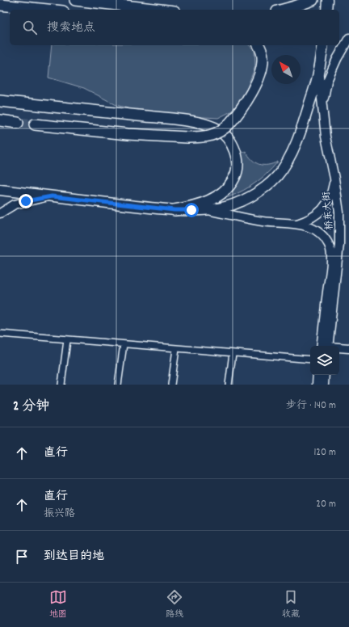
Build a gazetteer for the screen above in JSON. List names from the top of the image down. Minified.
{"streets":{"street":["桥东大街"]},"north":"top left","page":{"search":"搜索地点","heading":["2 分钟","步行 · 140 m"],"list":[["直行","120 m"],["直行","振兴路","20 m"],"到达目的地"],"nav":["地图","路线","收藏"]}}
